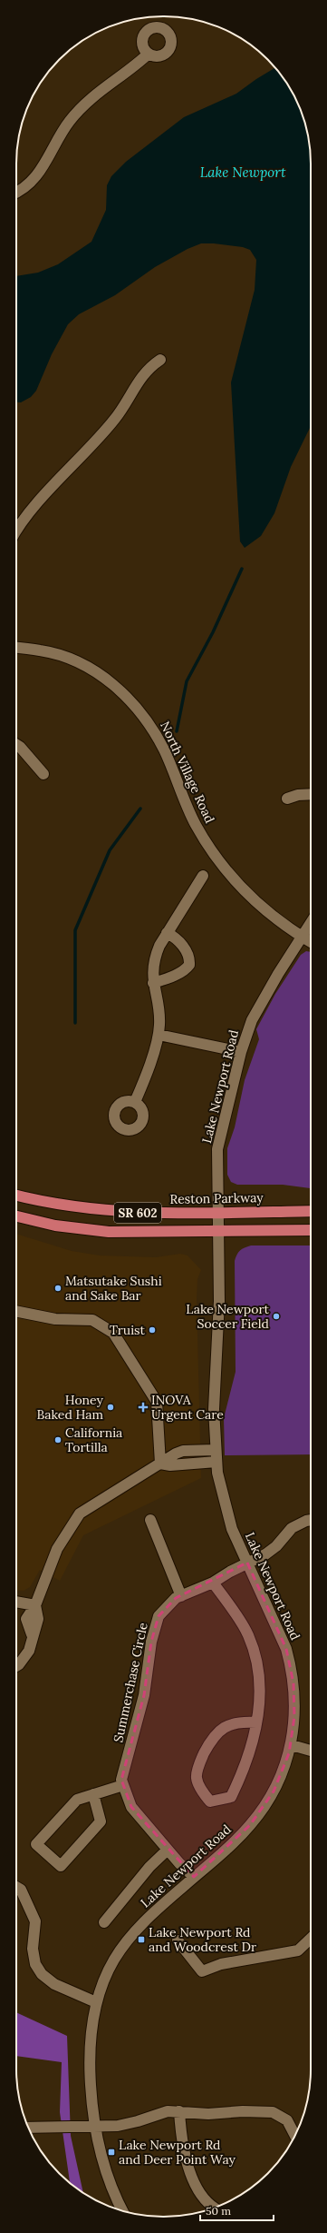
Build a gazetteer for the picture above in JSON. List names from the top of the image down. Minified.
{"streets":{"main road":["Reston Parkway","SR 602"],"street":["North Village Road","Lake Newport Road","Summerchase Circle"]},"crossings":[["North Village Road","Lake Newport Road"],["Lake Newport Road","Reston Parkway"],["Lake Newport Road","SR 602"],["Lake Newport Road","Summerchase Circle"]],"water":["Lake Newport"],"places":{"other":["Matsutake Sushi and Sake Bar","Lake Newport Soccer Field","Truist","Honey Baked Ham","California Tortilla"],"health":["INOVA Urgent Care"],"transit":["Lake Newport Rd and Woodcrest Dr","Lake Newport Rd and Deer Point Way"]},"scale_bar":"50 m"}
